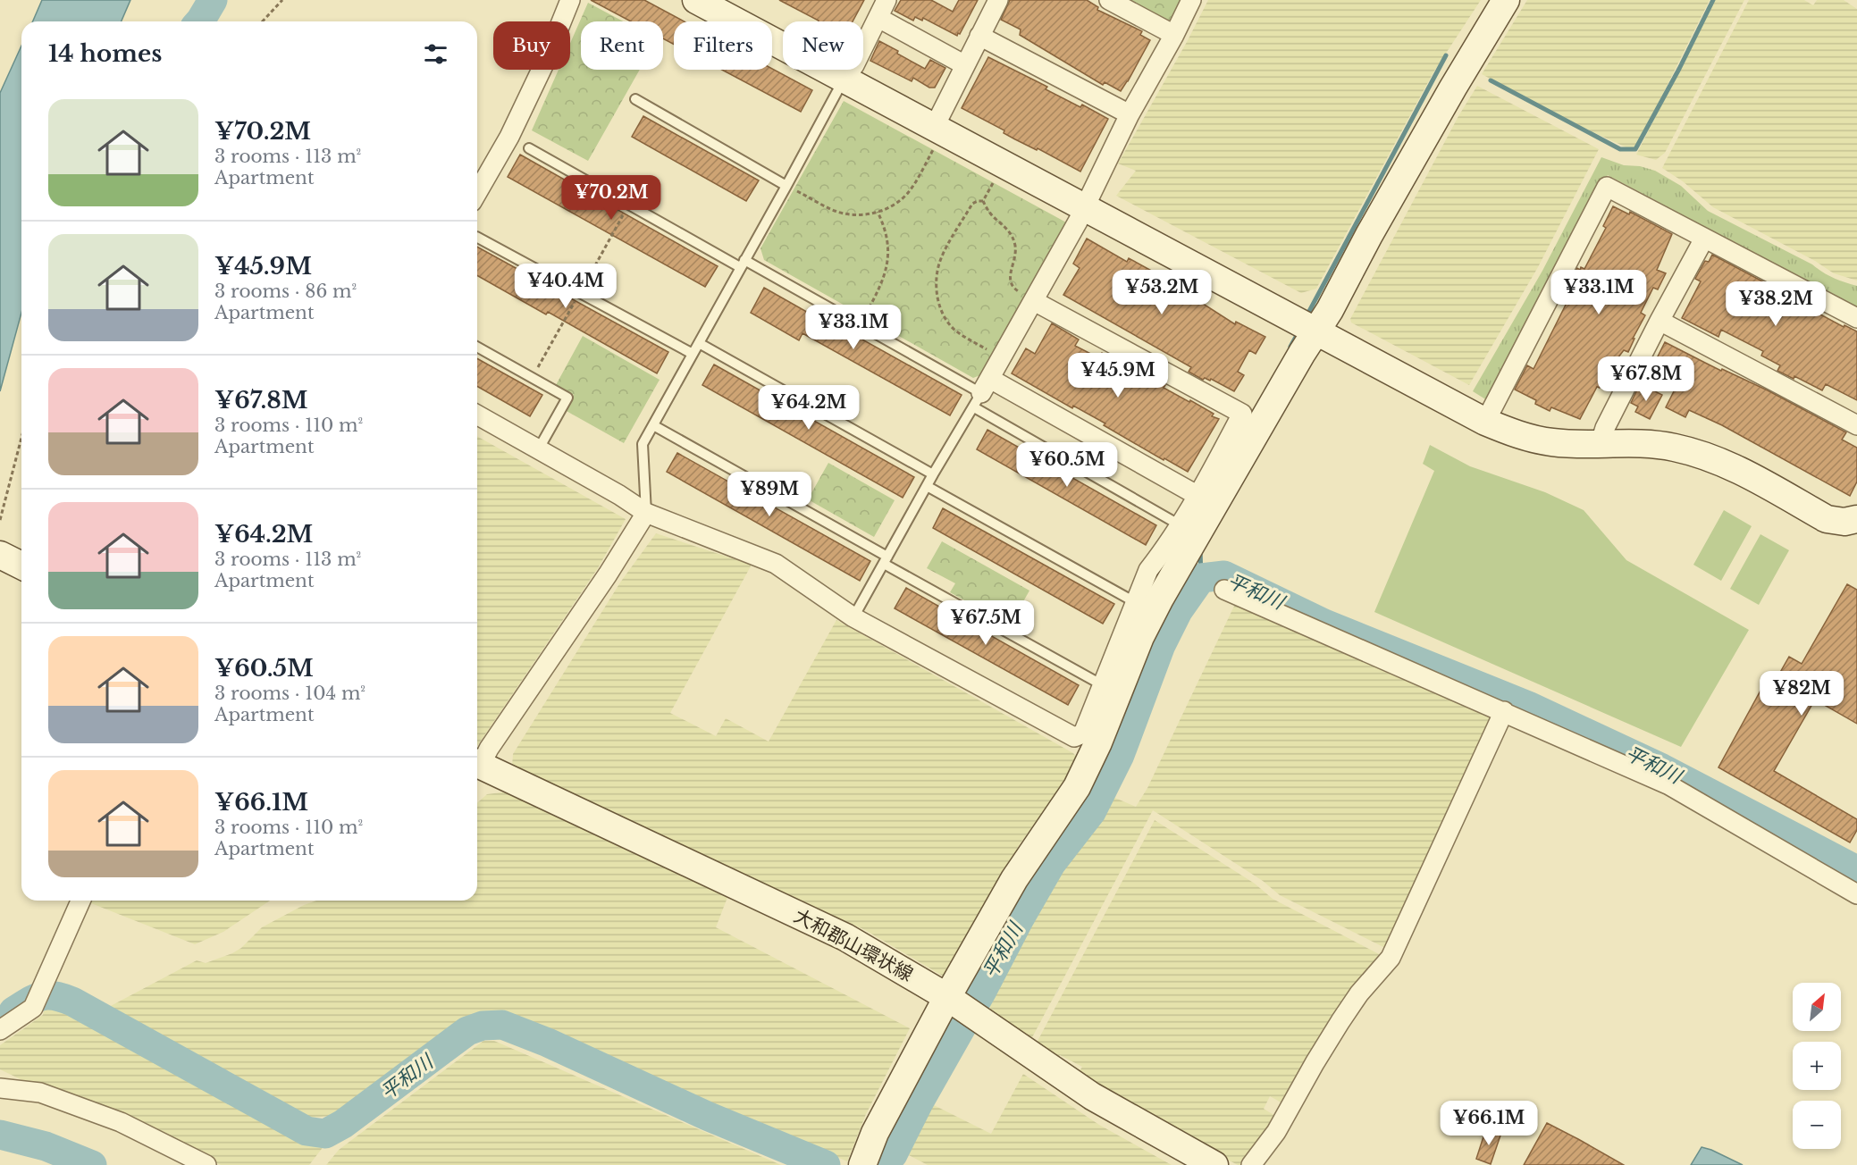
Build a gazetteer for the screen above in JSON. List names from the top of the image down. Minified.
{"streets":{"street":["大和郡山環状線"]},"water":["平和川"],"north":"top right","page":{"chip":["Buy","Rent","Filters","New"],"heading":"14 homes","list":[{"name":"¥70.2M","note":"3 rooms · 113 m² · Apartment"},{"name":"¥45.9M","note":"3 rooms · 86 m² · Apartment"},{"name":"¥67.8M","note":"3 rooms · 110 m² · Apartment"},{"name":"¥64.2M","note":"3 rooms · 113 m² · Apartment"},{"name":"¥60.5M","note":"3 rooms · 104 m² · Apartment"},{"name":"¥66.1M","note":"3 rooms · 110 m² · Apartment"}],"price":["¥70.2M","¥40.4M","¥53.2M","¥33.1M","¥38.2M","¥33.1M","¥45.9M","¥67.8M","¥64.2M","¥60.5M","¥89M","¥67.5M","¥82M","¥66.1M"],"map_buttons":["+","−"]}}
